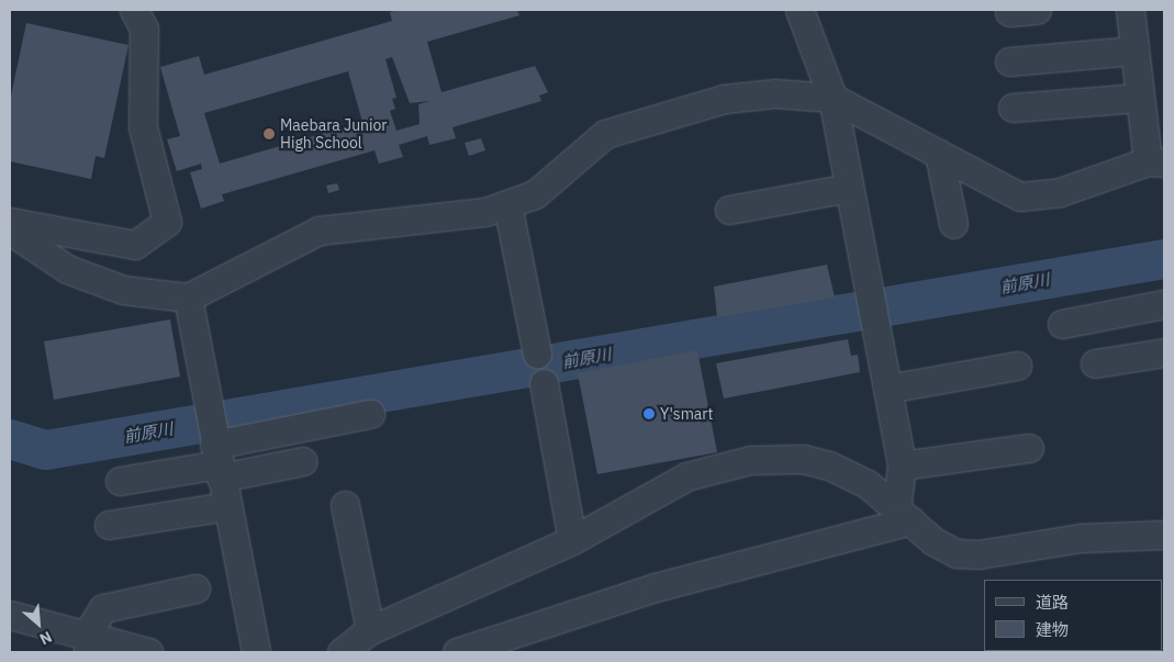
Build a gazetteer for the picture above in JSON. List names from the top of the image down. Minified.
{"water":["前原川"],"places":["Maebara Junior High School","Y'smart"],"legend":["道路","建物"],"north":"bottom right"}
